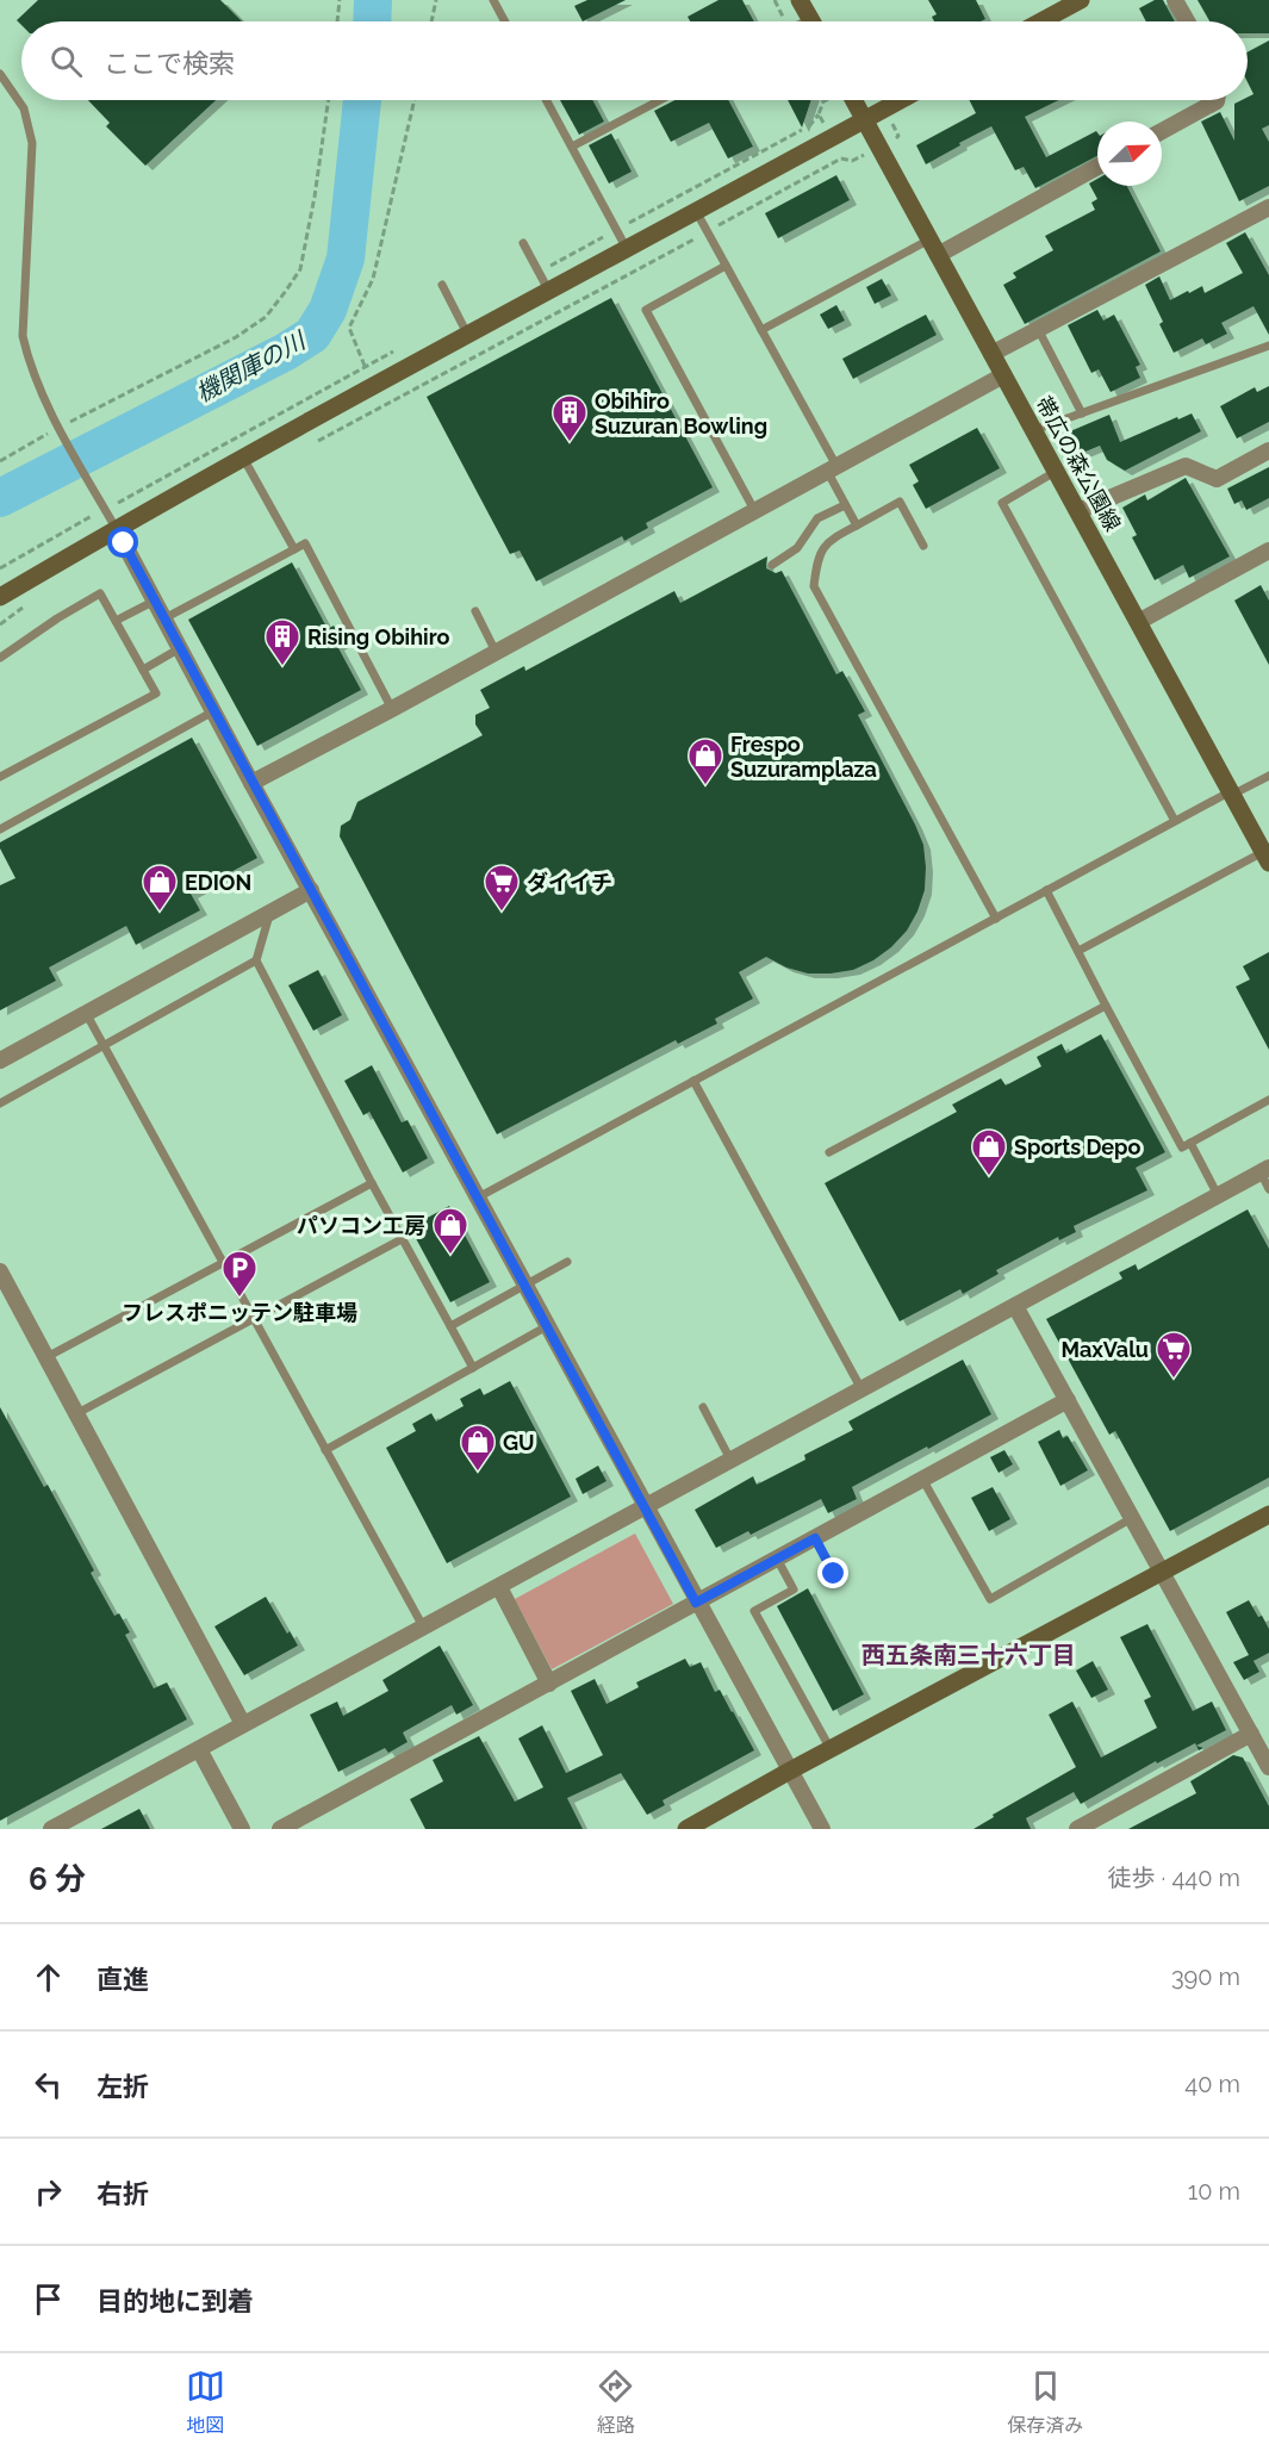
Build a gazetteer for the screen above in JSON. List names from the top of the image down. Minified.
{"streets":{"street":["帯広の森公園線"]},"districts":["西五条南三十六丁目"],"water":["機関庫の川"],"places":{"building":["Obihiro Suzuran Bowling","Rising Obihiro"],"shop":["Frespo Suzuramplaza","EDION","Sports Depo","パソコン工房","GU"],"supermarket":["ダイイチ","MaxValu"],"parking":["フレスポニッテン駐車場"]},"north":"top right","page":{"search":"ここで検索","heading":["6 分","徒歩 · 440 m"],"list":[["直進","390 m"],["左折","40 m"],["右折","10 m"],"目的地に到着"],"nav":["地図","経路","保存済み"]}}
